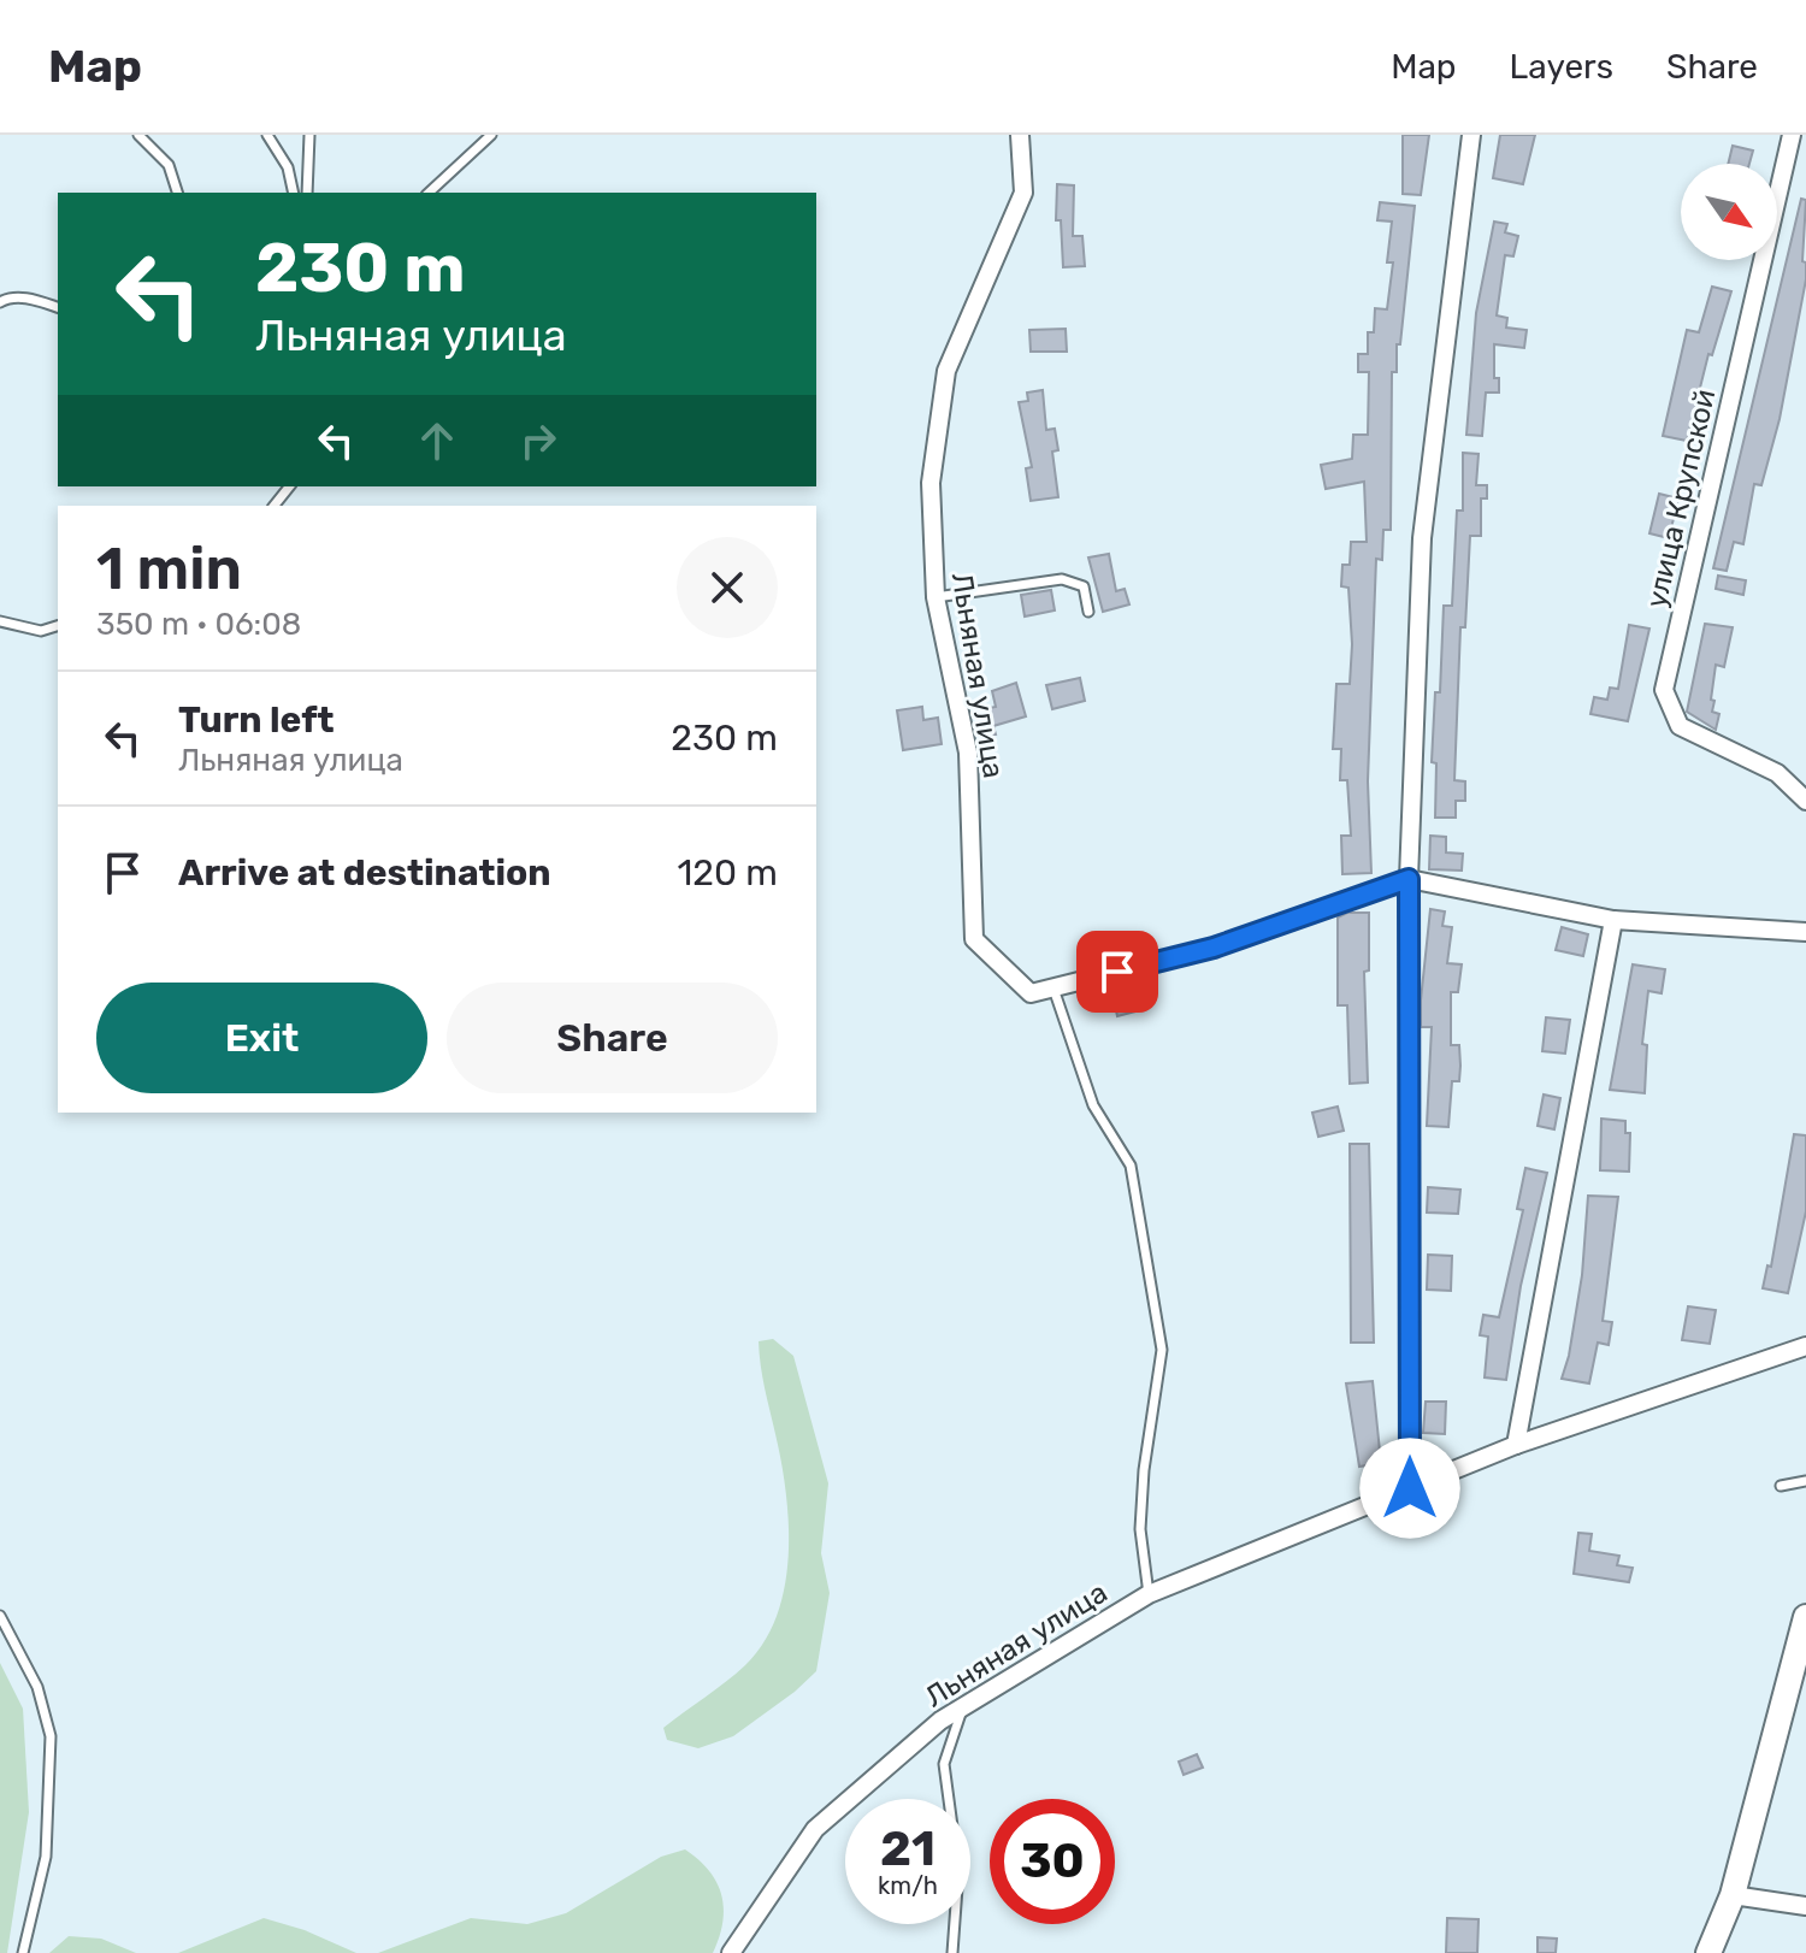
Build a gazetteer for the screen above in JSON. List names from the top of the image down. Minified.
{"streets":{"street":["улица Крупской","Льняная улица"]},"north":"bottom right","page":{"header":"Map","nav":["Map","Layers","Share"],"turn":["230 m","Льняная улица"],"heading":["1 min","350 m · 06:08"],"list":[{"name":"Turn left","note":"Льняная улица","value":"230 m"},{"name":"Arrive at destination","value":"120 m"}],"buttons":["Exit","Share"],"speed":"21 km/h","limit":"30"}}
